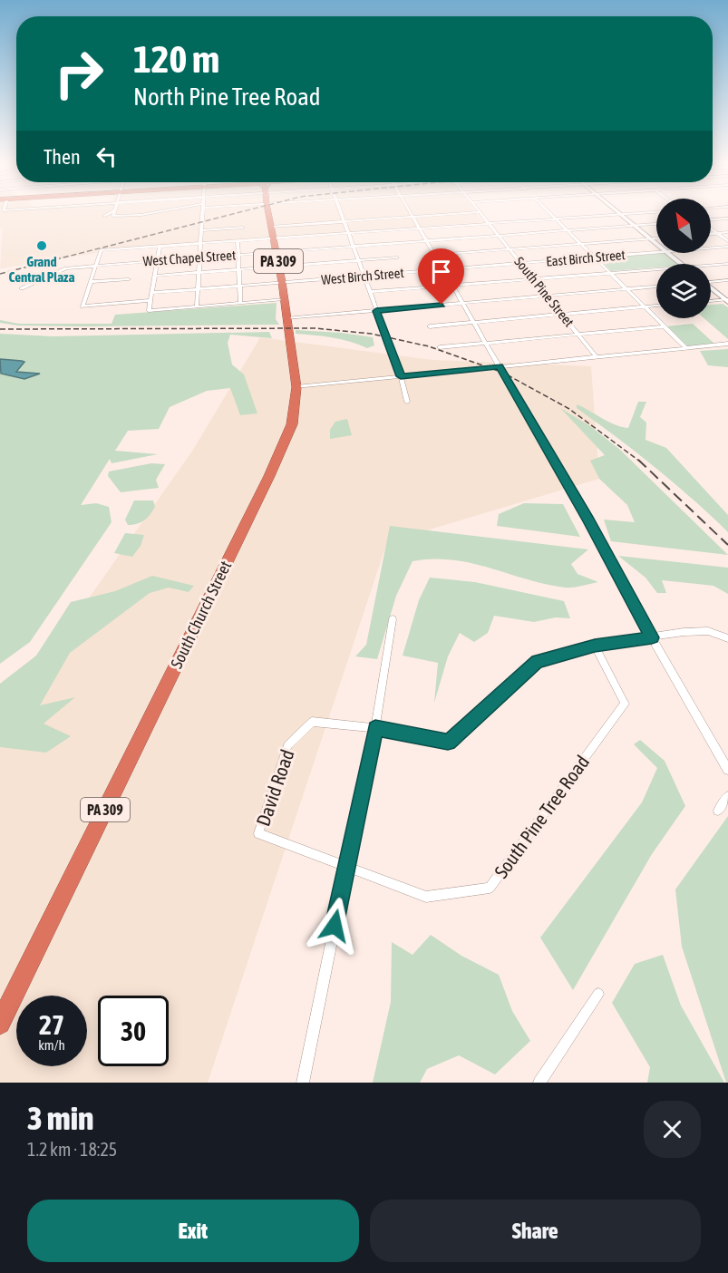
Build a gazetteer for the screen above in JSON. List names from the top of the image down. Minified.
{"streets":{"highway":["PA 309","South Church Street"],"street":["West Chapel Street","East Birch Street","West Birch Street","South Pine Street","David Road","South Pine Tree Road"]},"crossings":[["West Chapel Street","South Pine Street"],["West Chapel Street","South Church Street"],["East Birch Street","West Birch Street"],["East Birch Street","South Pine Street"],["West Birch Street","South Church Street"],["David Road","South Pine Tree Road"]],"places":["Grand Central Plaza"],"north":"top left","page":{"turn":["120 m","North Pine Tree Road"],"then":"Then","speed":"27 km/h","limit":"30","heading":["3 min","1.2 km · 18:25"],"buttons":["Exit","Share"]}}
